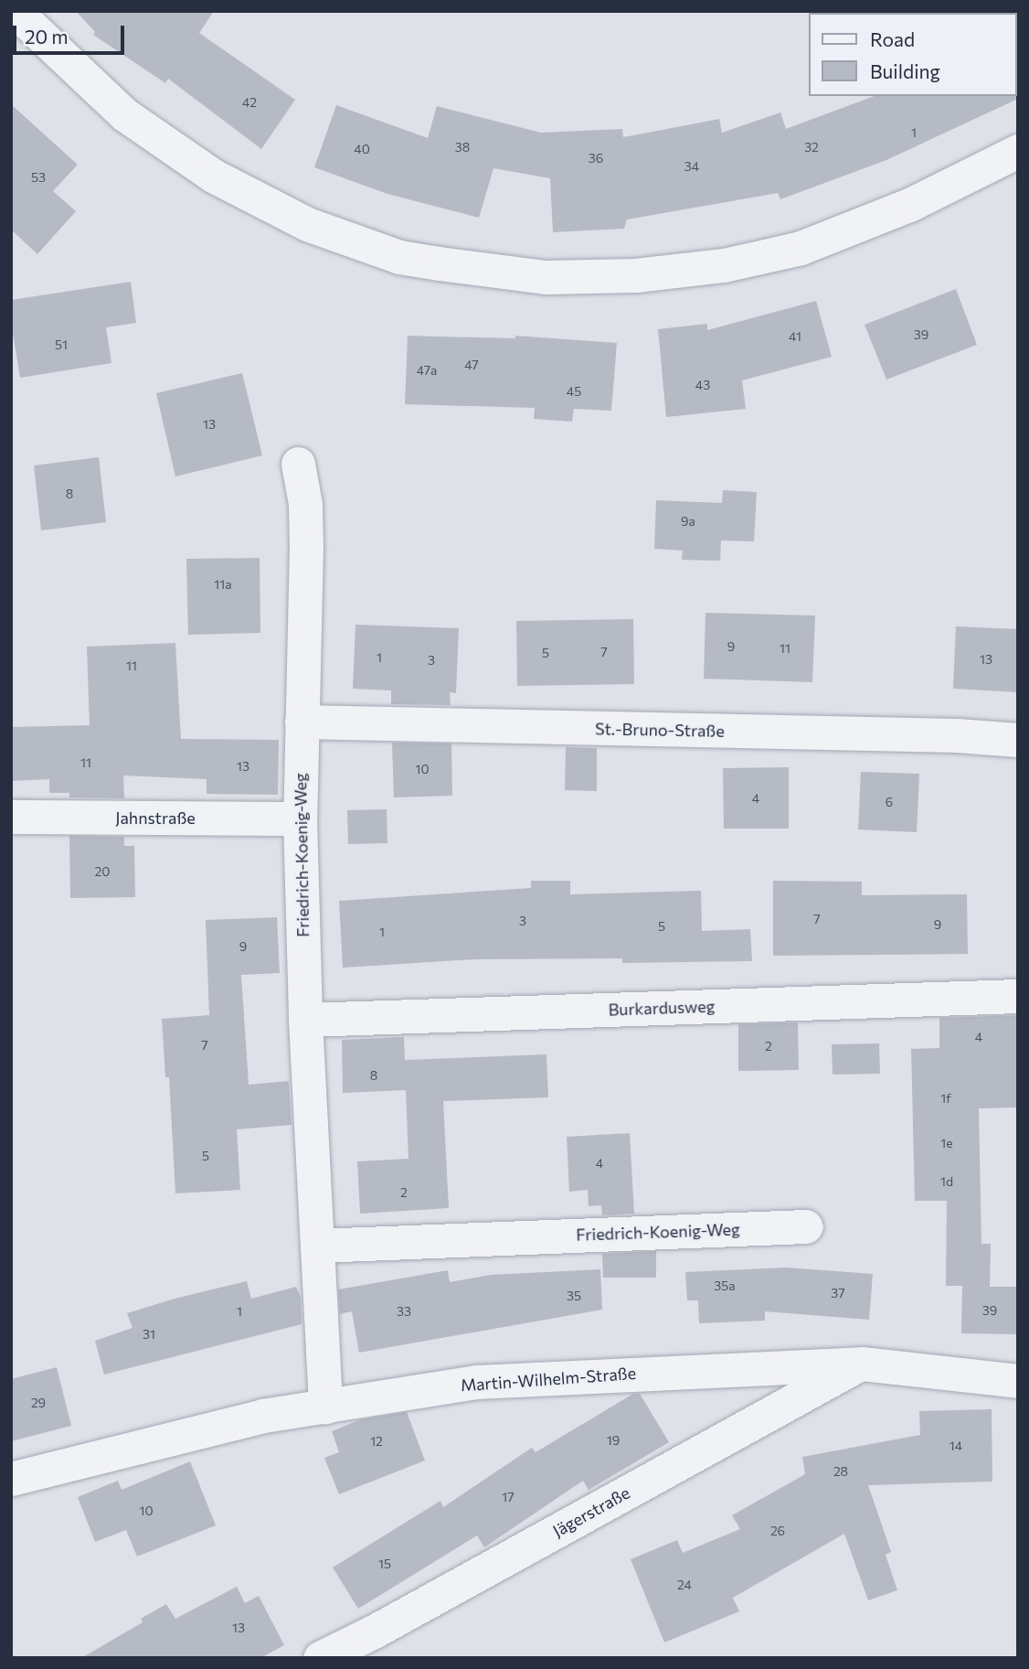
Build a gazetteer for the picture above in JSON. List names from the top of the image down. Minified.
{"streets":{"street":["St.-Bruno-Straße","Jahnstraße","Friedrich-Koenig-Weg","Burkardusweg","Martin-Wilhelm-Straße","Jägerstraße"]},"crossings":[["St.-Bruno-Straße","Friedrich-Koenig-Weg"],["Jahnstraße","Friedrich-Koenig-Weg"],["Friedrich-Koenig-Weg","Burkardusweg"],["Friedrich-Koenig-Weg","Martin-Wilhelm-Straße"],["Martin-Wilhelm-Straße","Jägerstraße"]],"house_numbers":["42","1","38","32","40","36","34","53","39","41","51","47","47a","43","45","13","8","9a","11a","9","11","7","5","1","13","3","11","11","13","10","4","6","20","7","3","9","5","1","9","4","7","2","8","1f","1e","5","4","1d","2","35a","37","35","39","1","33","31","29","19","12","14","28","17","10","26","15","24","13"],"legend":["Road","Building"],"scale_bar":"20 m"}
